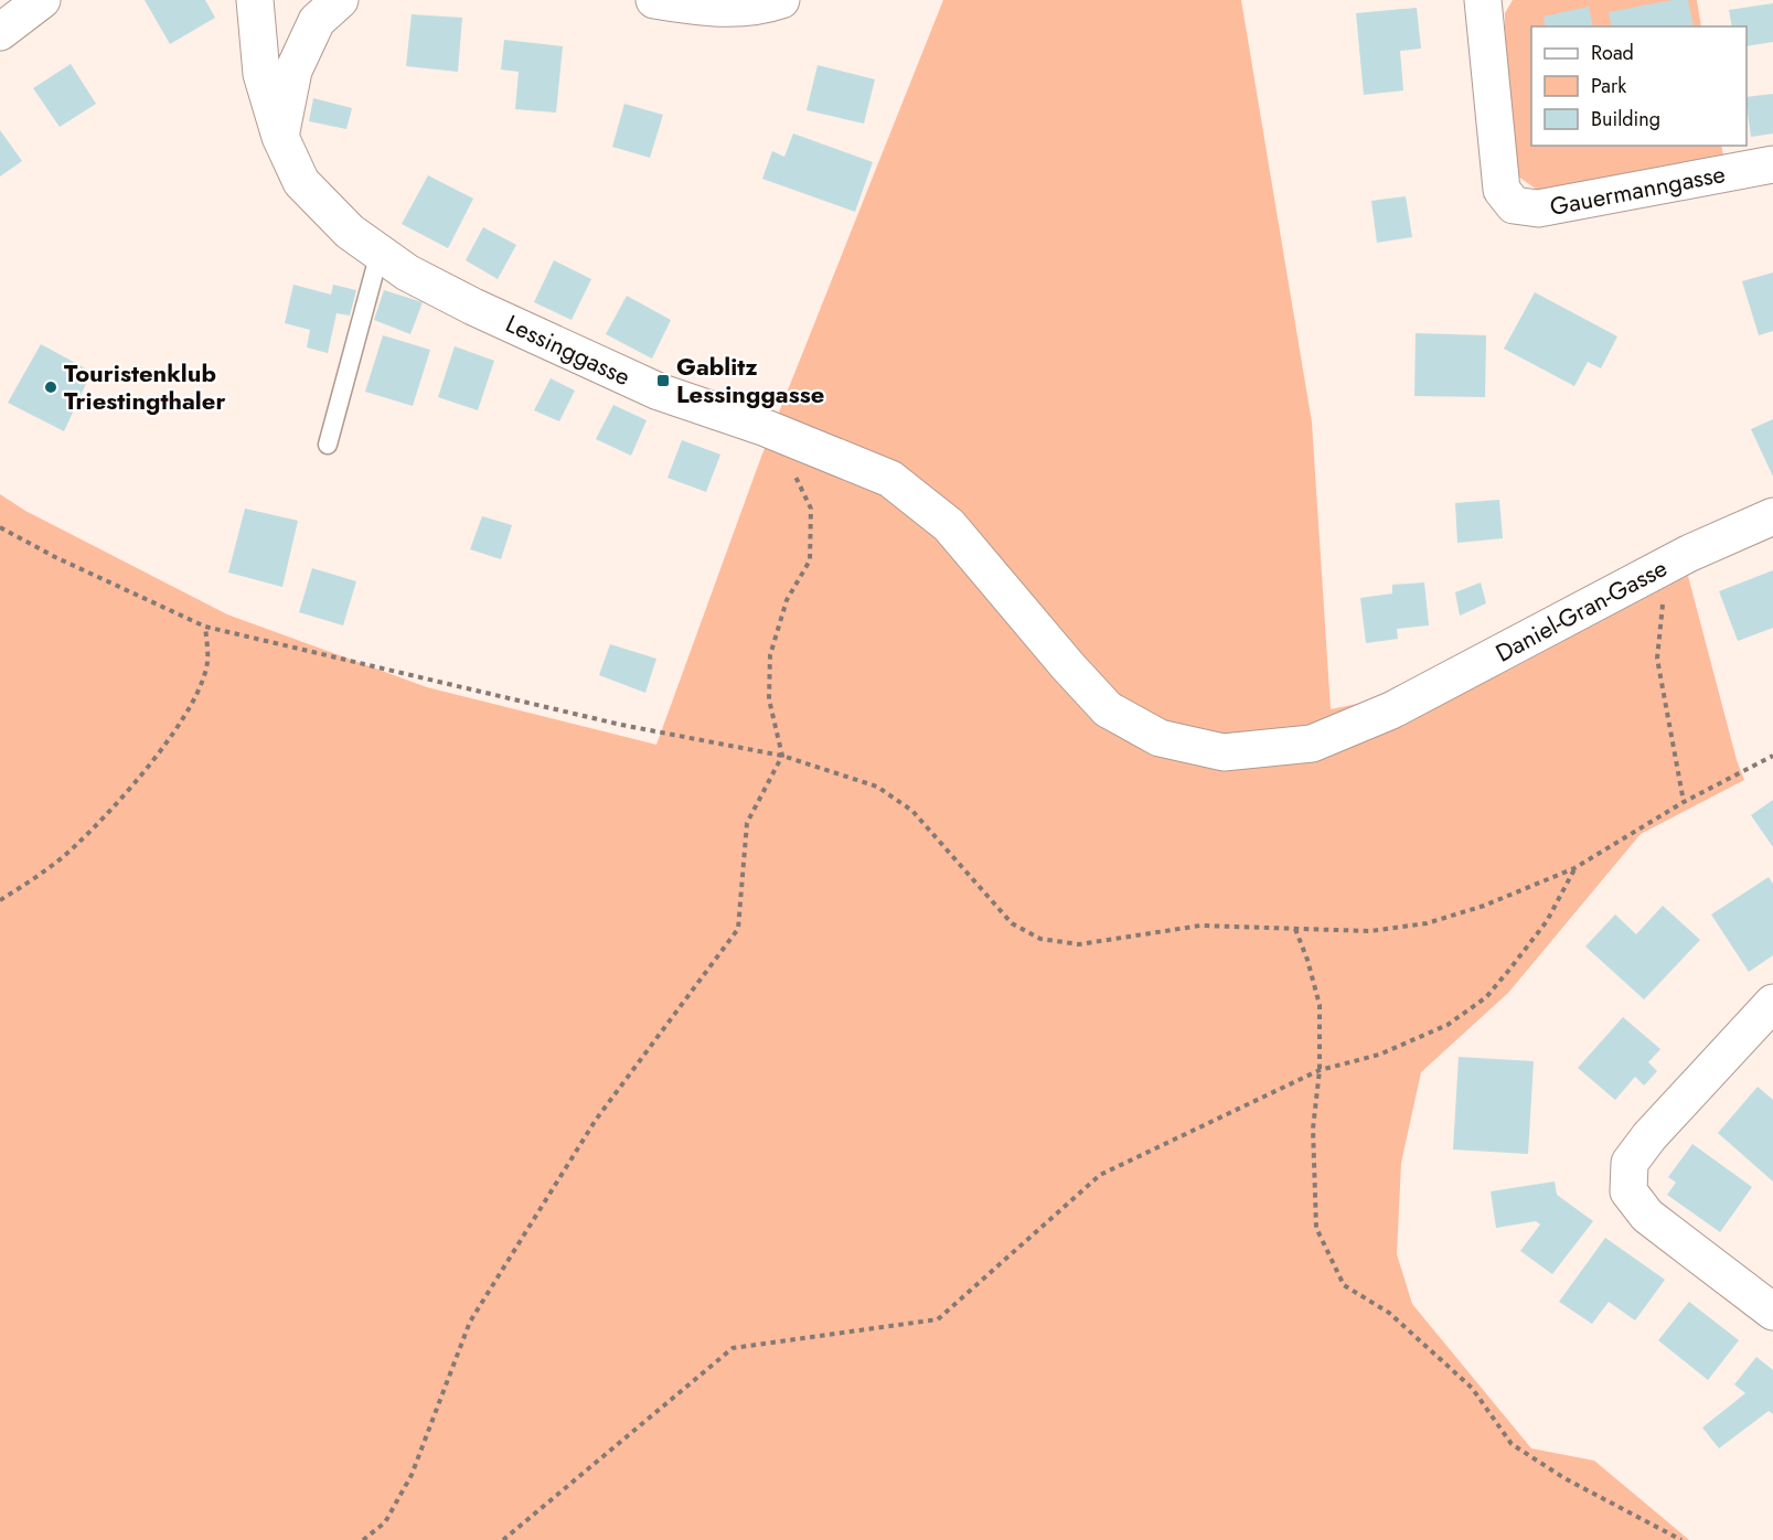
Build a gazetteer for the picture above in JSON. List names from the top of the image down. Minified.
{"streets":{"street":["Gauermanngasse","Lessinggasse","Daniel-Gran-Gasse"]},"crossings":[["Lessinggasse","Daniel-Gran-Gasse"]],"places":{"transit":["Gablitz Lessinggasse"],"other":["Touristenklub Triestingthaler"]},"legend":["Road","Park","Building"]}
